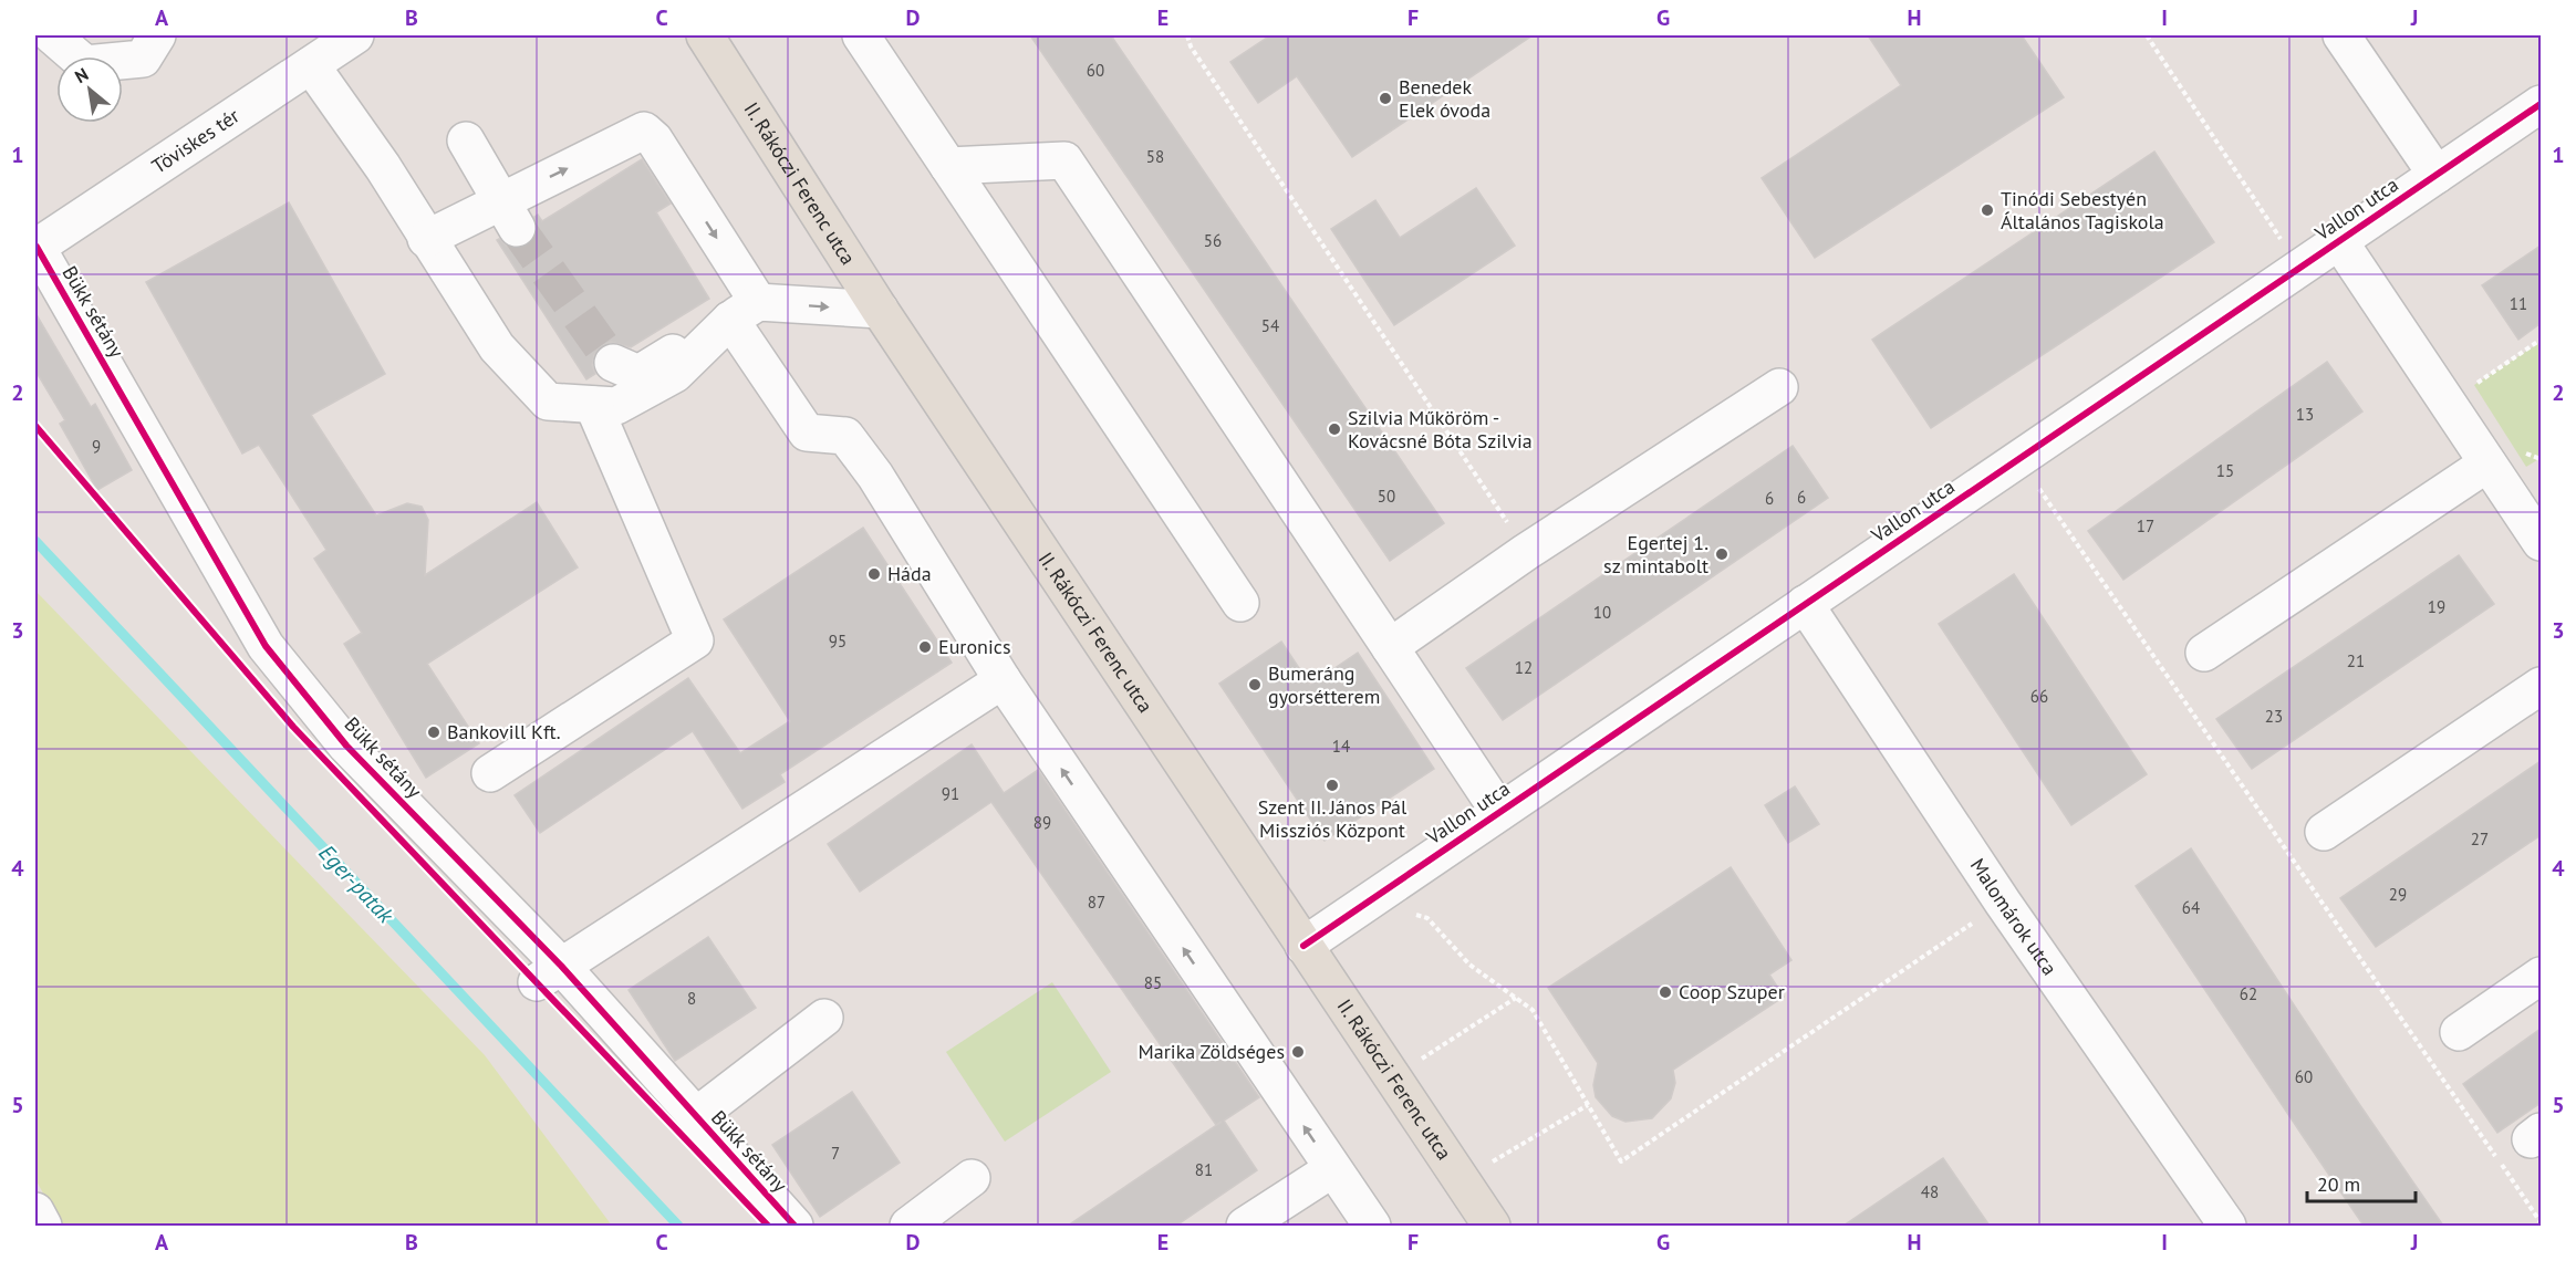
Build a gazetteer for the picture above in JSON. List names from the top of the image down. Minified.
{"streets":{"main road":["II. Rákóczi Ferenc utca"],"street":["Töviskes tér","Vallon utca","Bükk sétány","Malomárok utca"]},"crossings":[["Töviskes tér","Bükk sétány"],["II. Rákóczi Ferenc utca","Vallon utca"],["Vallon utca","Malomárok utca"]],"water":["Eger-patak"],"places":["Benedek Elek óvoda","Tinódi Sebestyén Általános Tagiskola","Szilvia Műköröm - Kovácsné Bóta Szilvia","Egertej 1. sz mintabolt","Háda","Euronics","Bumeráng gyorsétterem","Bankovill Kft.","Szent II. János Pál Missziós Központ","Coop Szuper","Marika Zöldséges"],"house_numbers":["60","58","56","11","54","13","9","15","50","6","6","17","19","10","95","21","12","66","23","14","91","89","27","29","87","64","85","62","8","60","7","81","48"],"scale_bar":"20 m","north":"top left","grid":{"columns":["A","B","C","D","E","F","G","H","I","J"],"rows":["1","2","3","4","5"]}}
